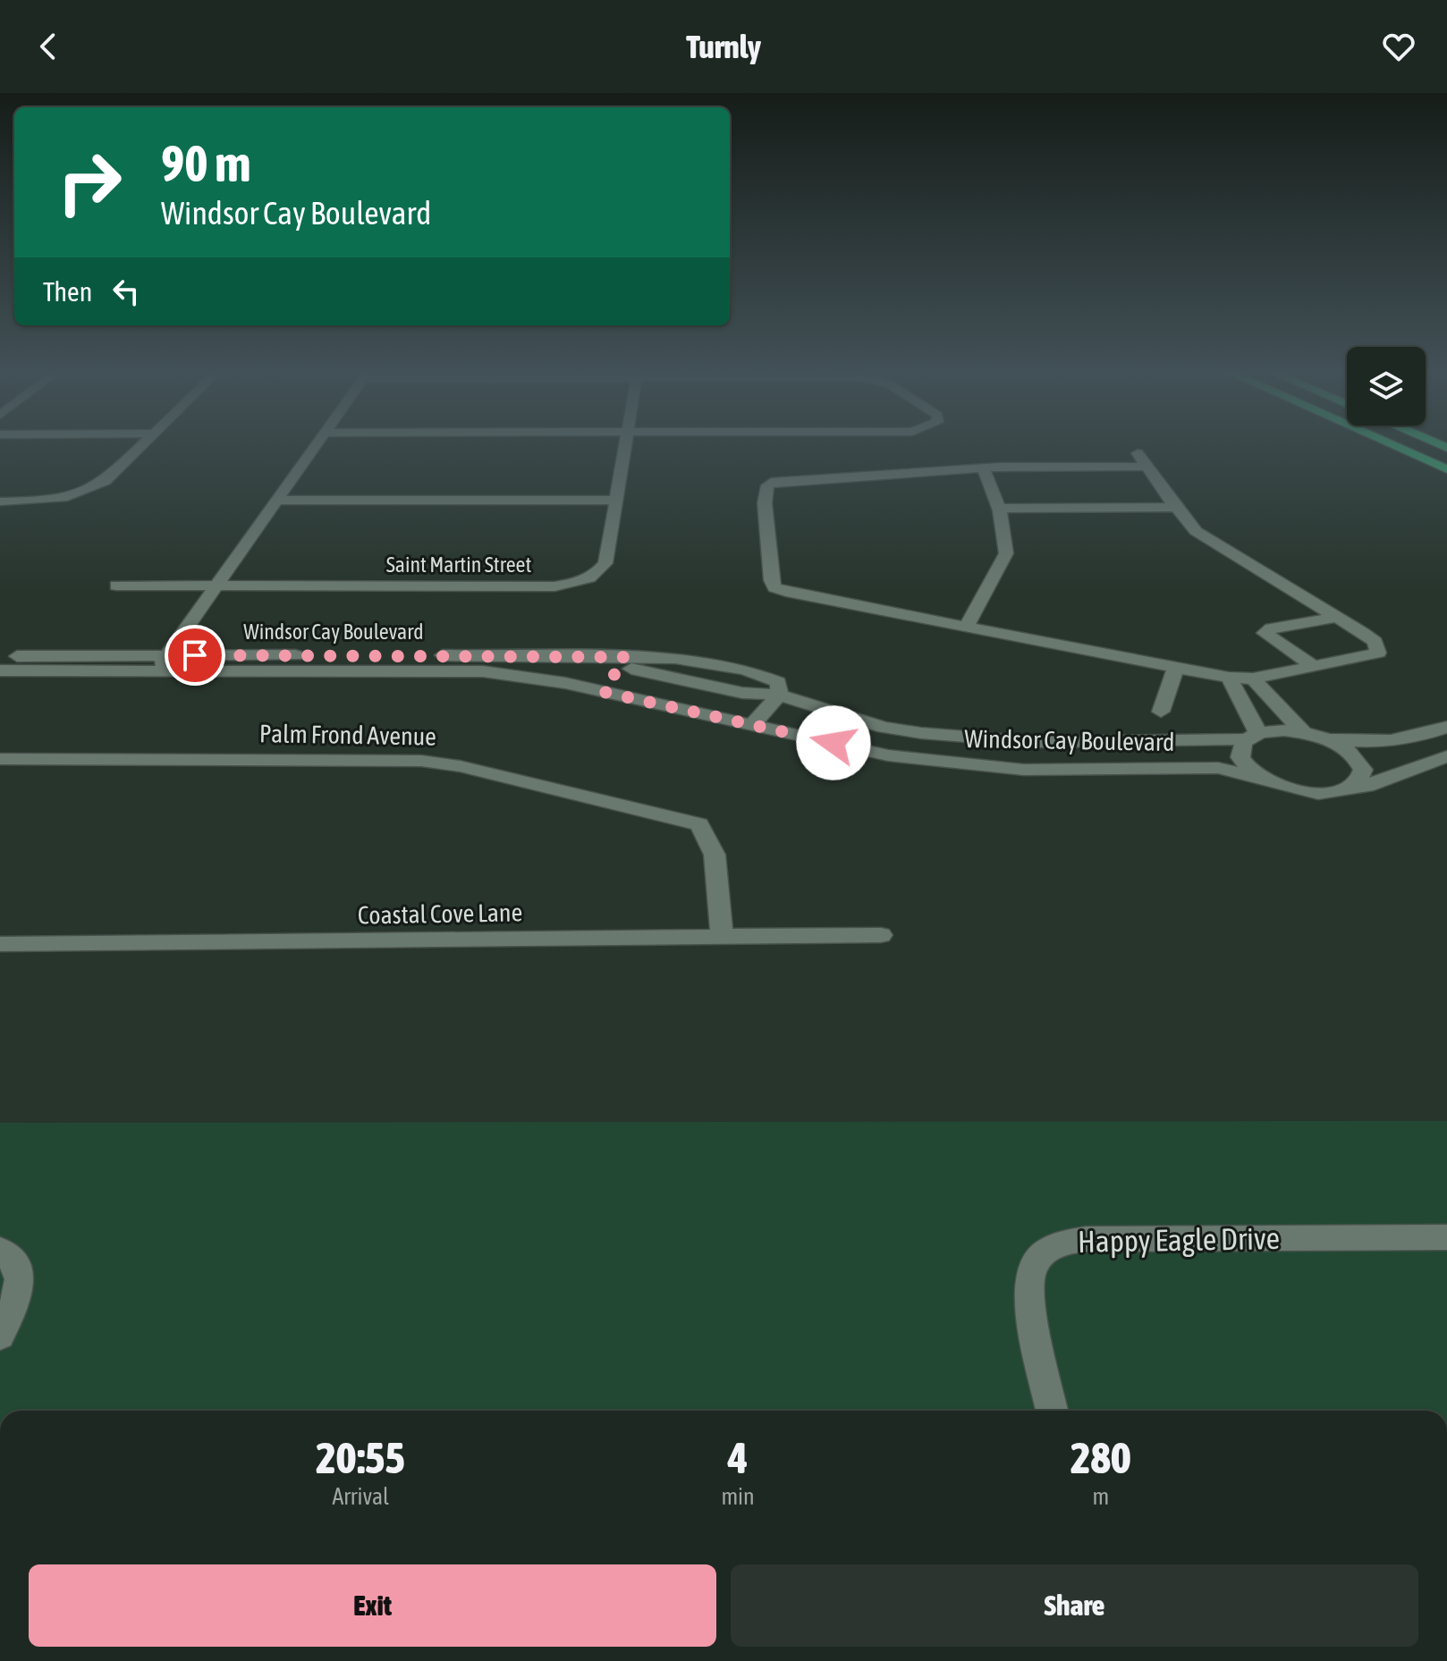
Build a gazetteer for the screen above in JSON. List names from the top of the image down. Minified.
{"streets":{"street":["Saint Martin Street","Windsor Cay Boulevard","Palm Frond Avenue","Coastal Cove Lane","Happy Eagle Drive"]},"crossings":[["Palm Frond Avenue","Coastal Cove Lane"]],"page":{"header":"Turnly","turn":["90 m","Windsor Cay Boulevard"],"then":"Then","eta":["20:55","Arrival","4","min","280","m"],"buttons":["Exit","Share"]}}
